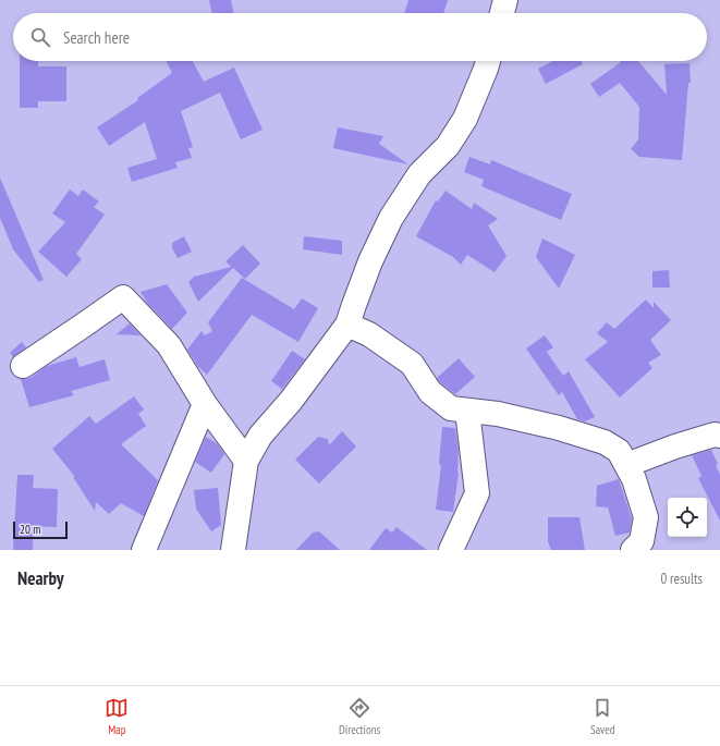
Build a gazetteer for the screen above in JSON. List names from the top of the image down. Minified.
{"scale_bar":"20 m","page":{"search":"Search here","scale":"20 m","heading":["Nearby","0 results"],"nav":["Map","Directions","Saved"]}}
